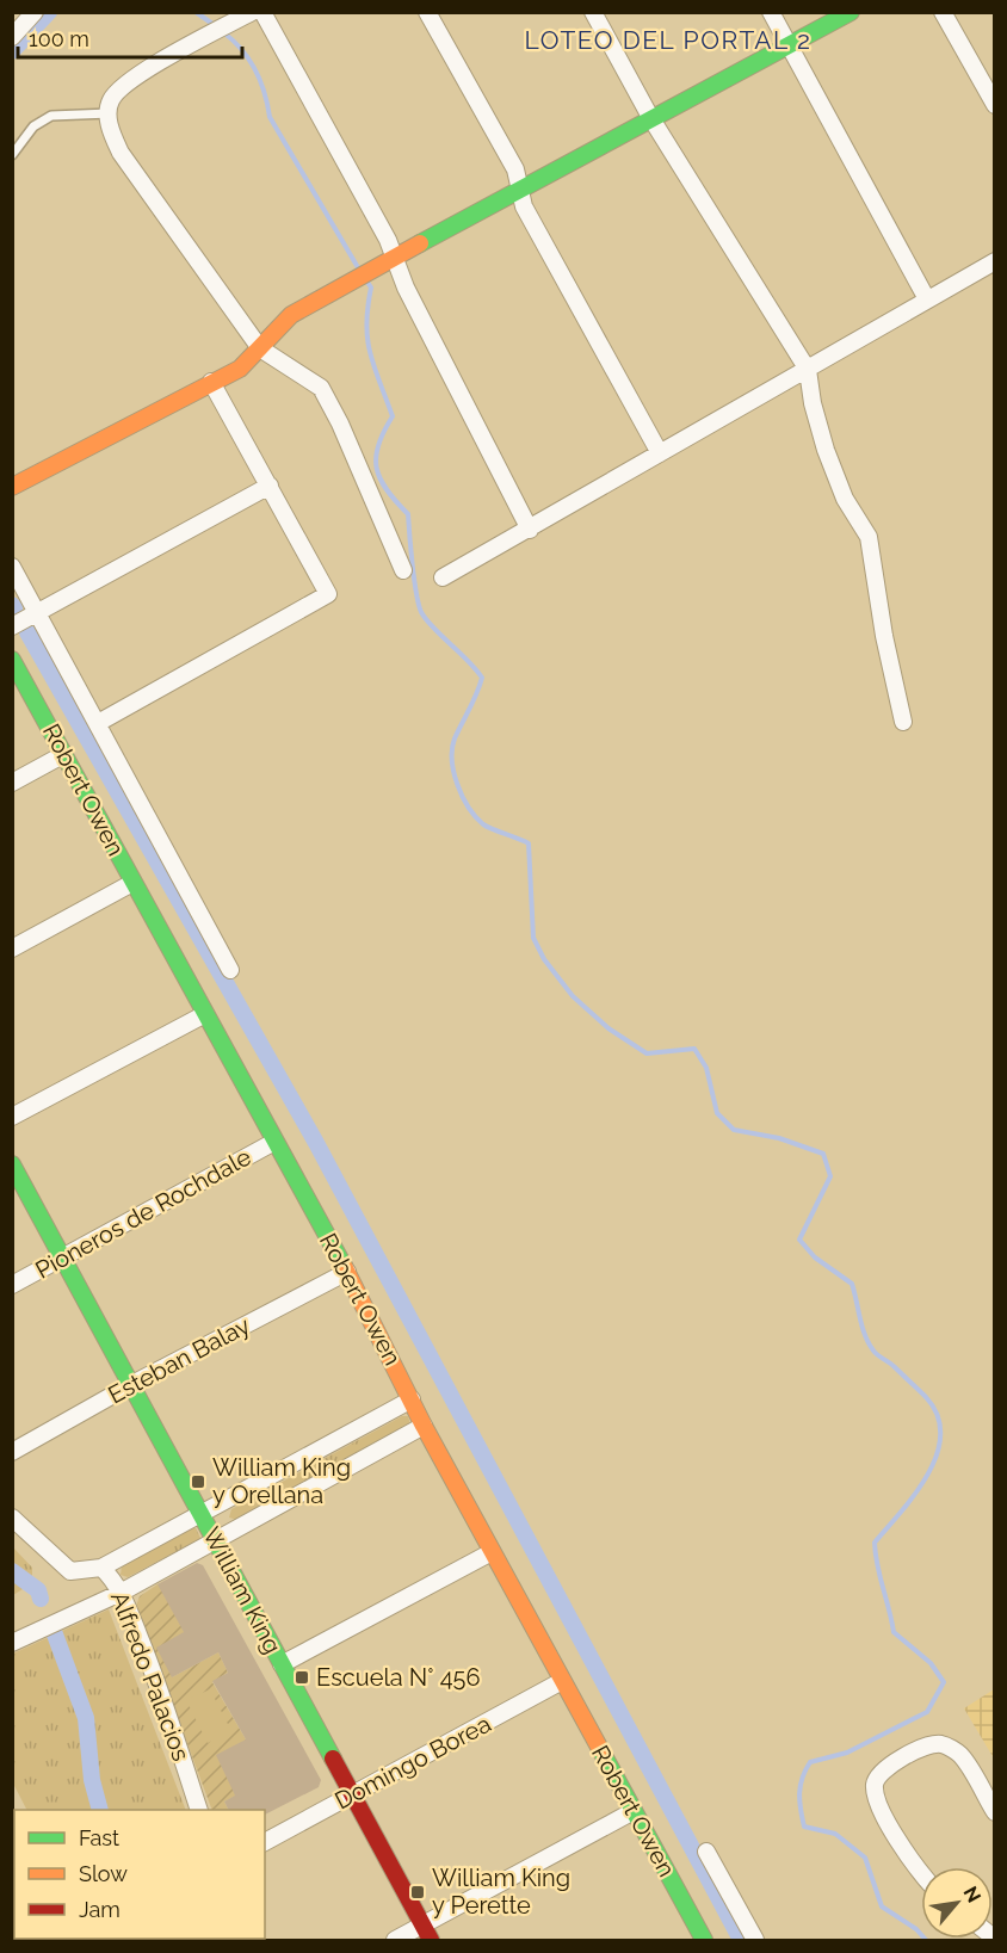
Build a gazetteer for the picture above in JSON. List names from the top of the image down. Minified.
{"streets":{"street":["Robert Owen","Pioneros de Rochdale","Esteban Balay","William King","Alfredo Palacios","Domingo Borea"]},"crossings":[["Robert Owen","Pioneros de Rochdale"],["Robert Owen","Esteban Balay"],["Robert Owen","Domingo Borea"],["Pioneros de Rochdale","William King"],["Esteban Balay","William King"],["William King","Domingo Borea"]],"districts":["LOTEO DEL PORTAL 2"],"places":{"transit":["William King y Orellana","Escuela N° 456","William King y Perette"]},"legend":["Fast","Slow","Jam"],"scale_bar":"100 m","north":"top right"}
